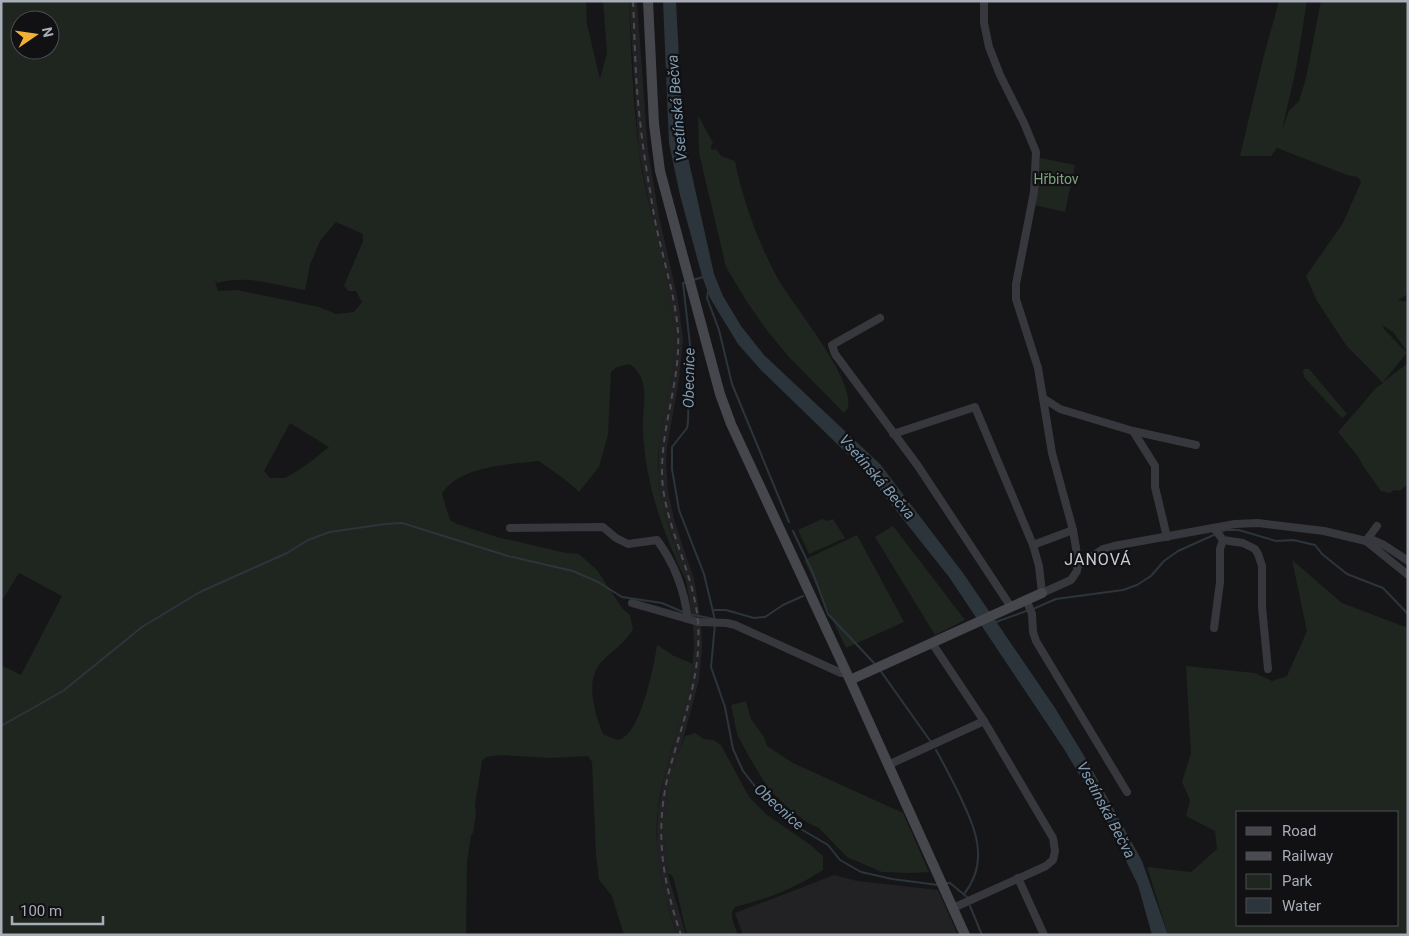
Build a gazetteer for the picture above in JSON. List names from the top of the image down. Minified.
{"districts":["JANOVÁ"],"water":["Vsetínská Bečva","Obecnice"],"parks":["Hřbitov"],"legend":["Road","Railway","Park","Water"],"scale_bar":"100 m","north":"right"}
